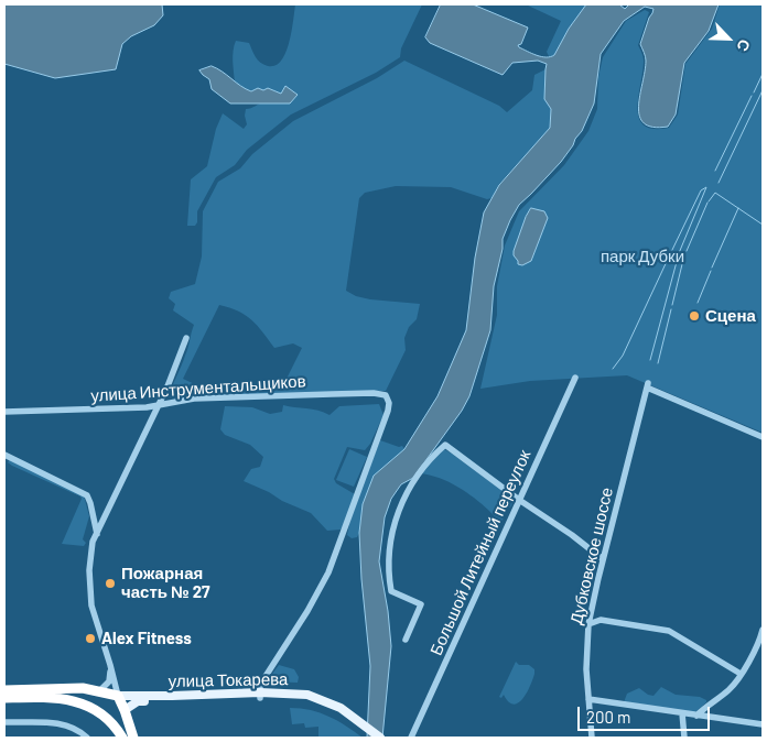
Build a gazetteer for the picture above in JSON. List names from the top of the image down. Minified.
{"streets":{"main road":["улица Токарева"],"street":["улица Инструментальщиков","Большой Литейный переулок","Дубковское шоссе"]},"crossings":[["улица Инструментальщиков","улица Токарева"]],"parks":["парк Дубки"],"places":["Сцена","Пожарная часть № 27","Alex Fitness"],"scale_bar":"200 m","north":"bottom right"}
